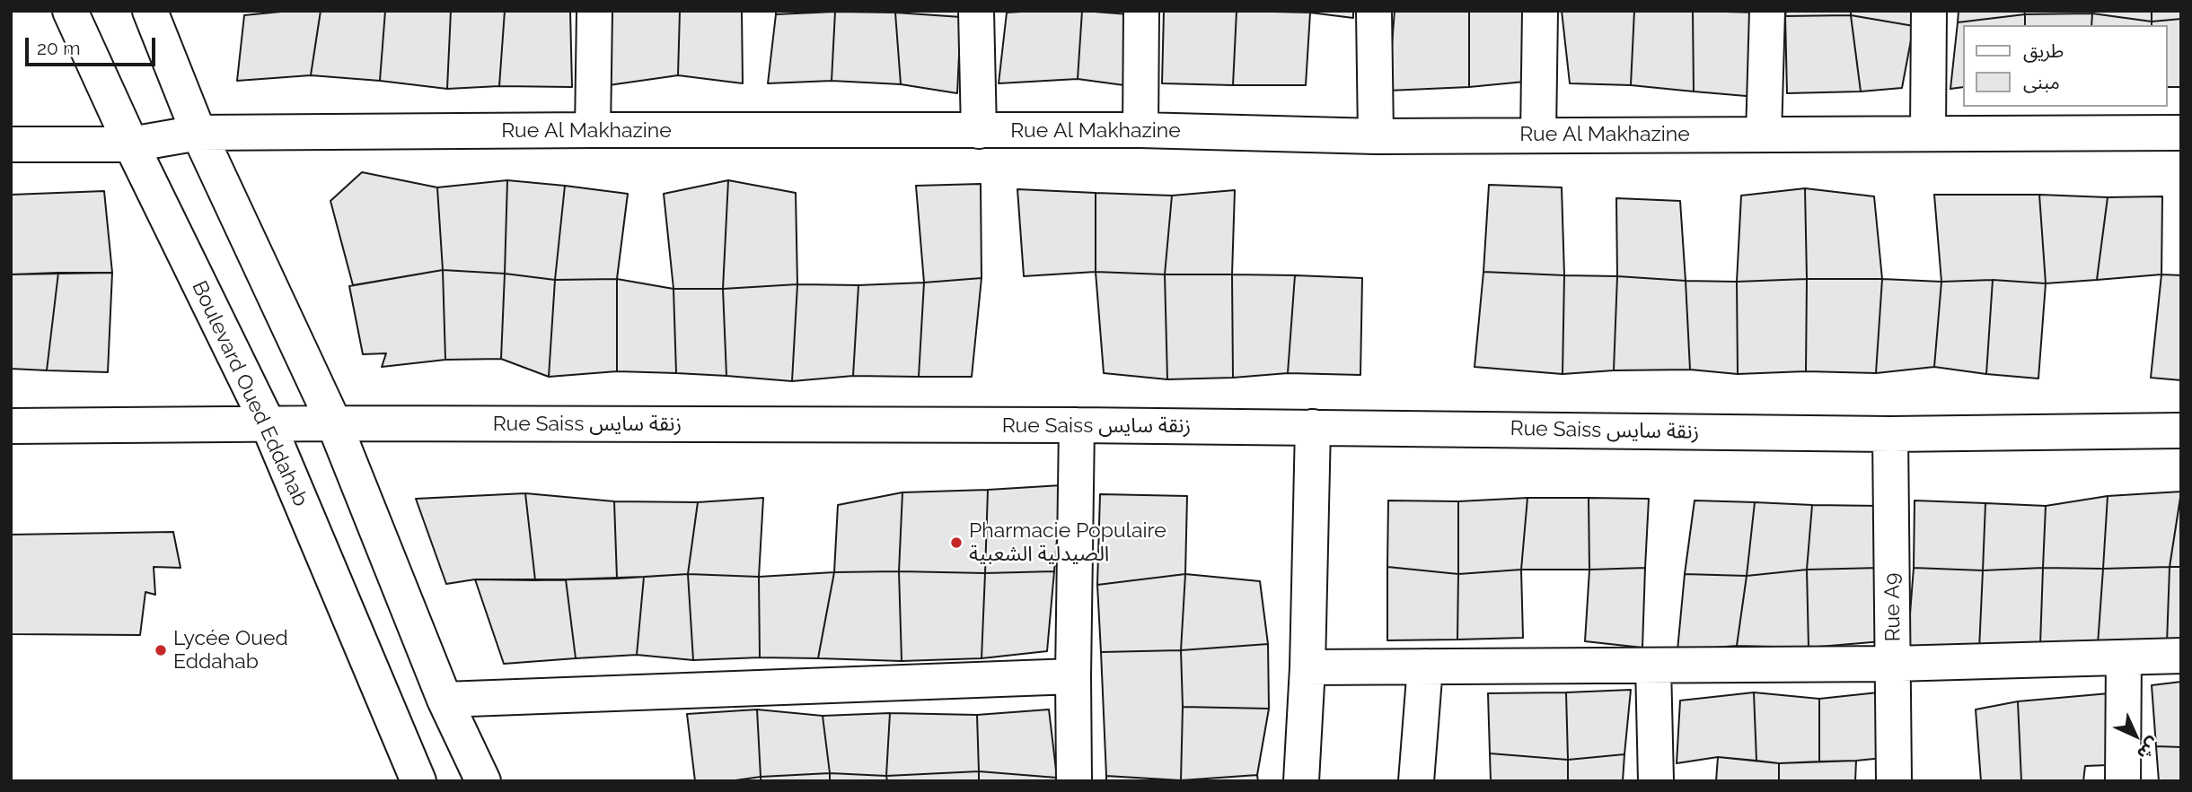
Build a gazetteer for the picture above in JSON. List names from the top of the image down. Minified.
{"streets":{"street":["Rue Al Makhazine","Boulevard Oued Eddahab","Rue Saiss زنقة سايس","Rue A9"]},"crossings":[["Rue Al Makhazine","Boulevard Oued Eddahab"],["Boulevard Oued Eddahab","Rue Saiss زنقة سايس"],["Rue Saiss زنقة سايس","Rue A9"]],"places":["Pharmacie Populaire الصيدلية الشعبية","Lycée Oued Eddahab"],"legend":["طريق","مبنى"],"scale_bar":"20 m","north":"bottom right"}
